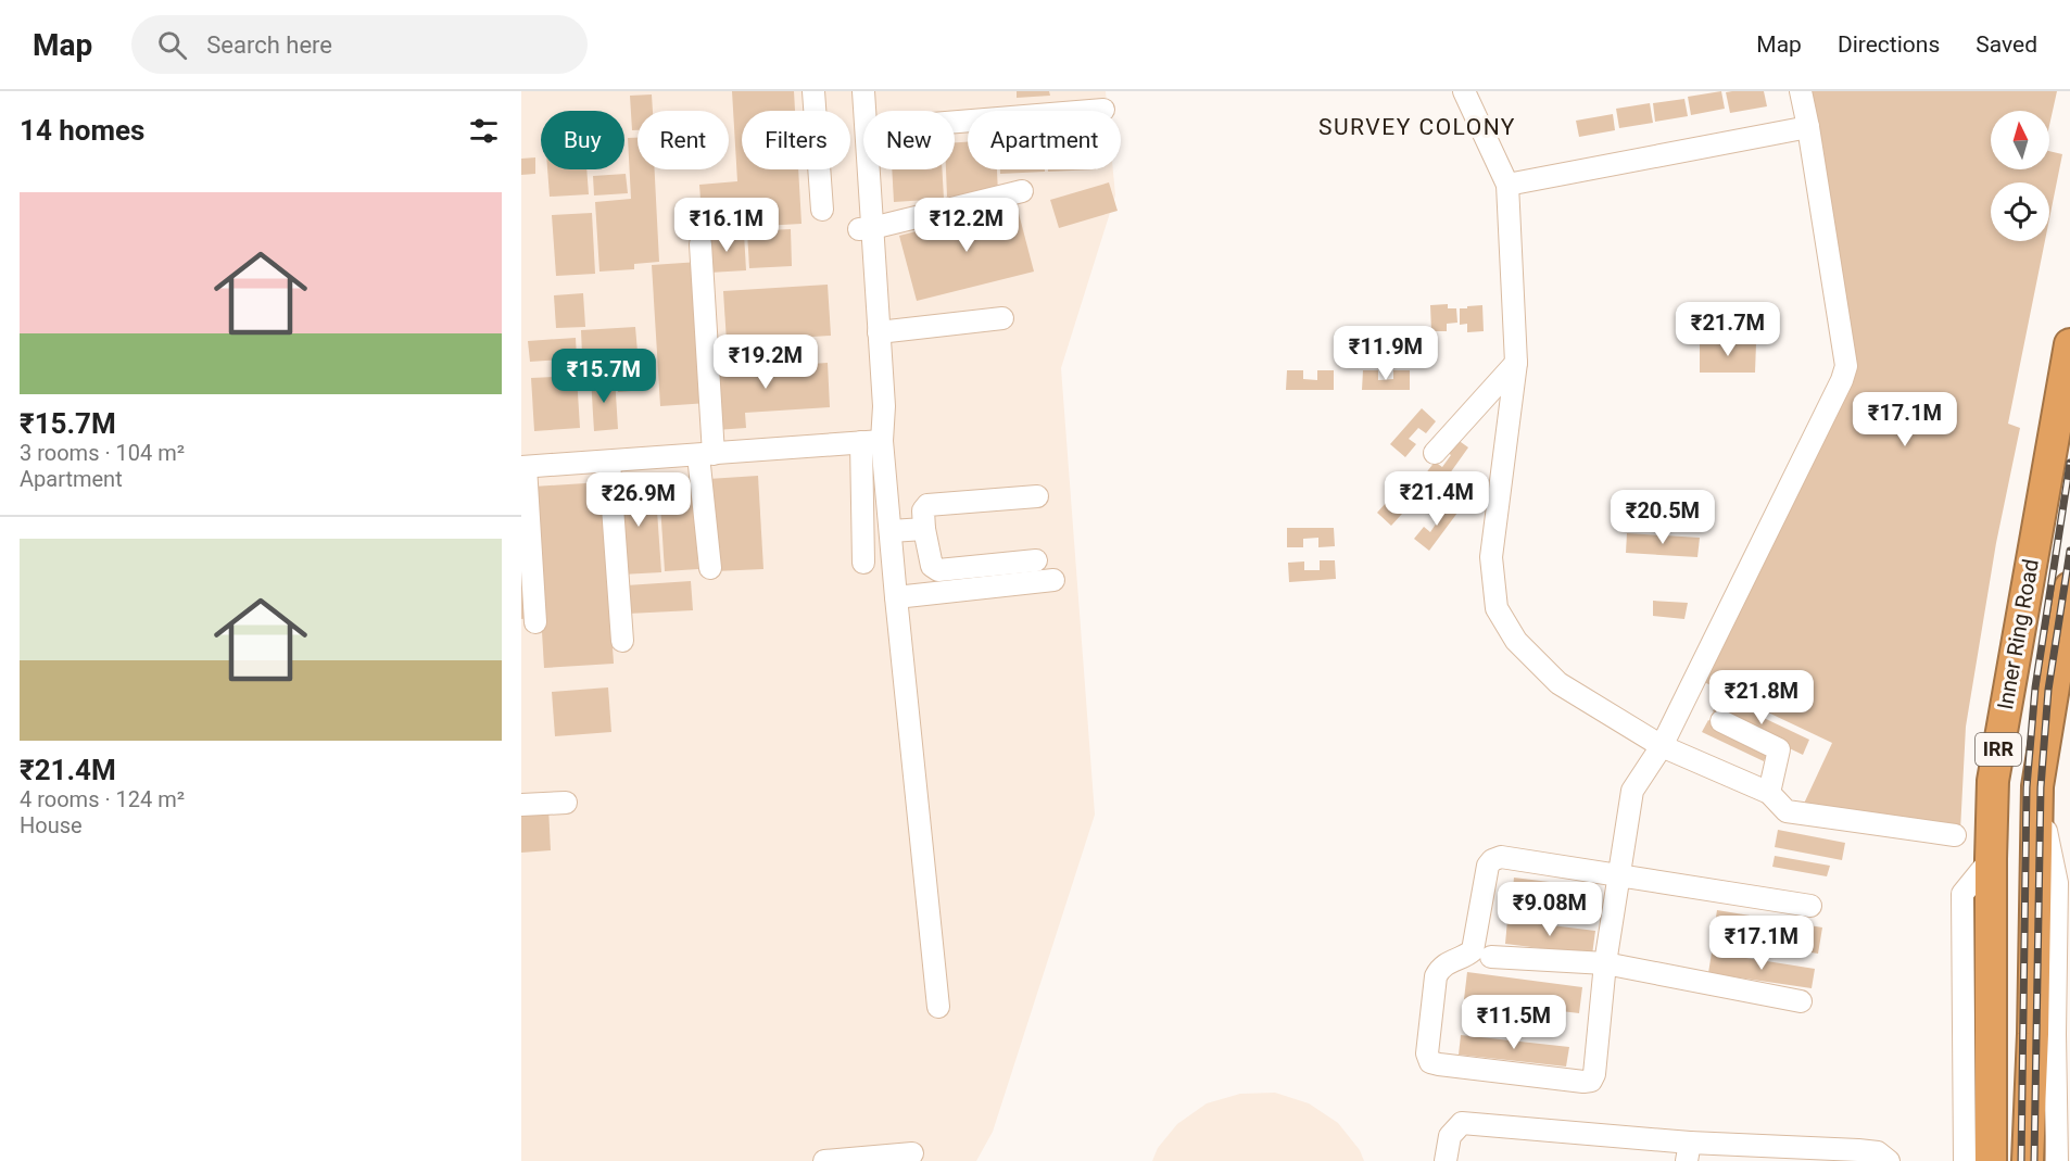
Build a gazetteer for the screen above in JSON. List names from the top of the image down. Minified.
{"streets":{"highway":["Inner Ring Road","IRR"]},"districts":["SURVEY COLONY"],"north":"top","page":{"header":"Map","search":"Search here","nav":["Map","Directions","Saved"],"heading":"14 homes","chip":["Buy","Rent","Filters","New","Apartment"],"list":[{"name":"₹15.7M","note":"3 rooms · 104 m² · Apartment"},{"name":"₹21.4M","note":"4 rooms · 124 m² · House"}],"price":["₹16.1M","₹12.2M","₹21.7M","₹11.9M","₹19.2M","₹15.7M","₹17.1M","₹21.4M","₹26.9M","₹20.5M","₹21.8M","₹9.08M","₹17.1M","₹11.5M"]}}
